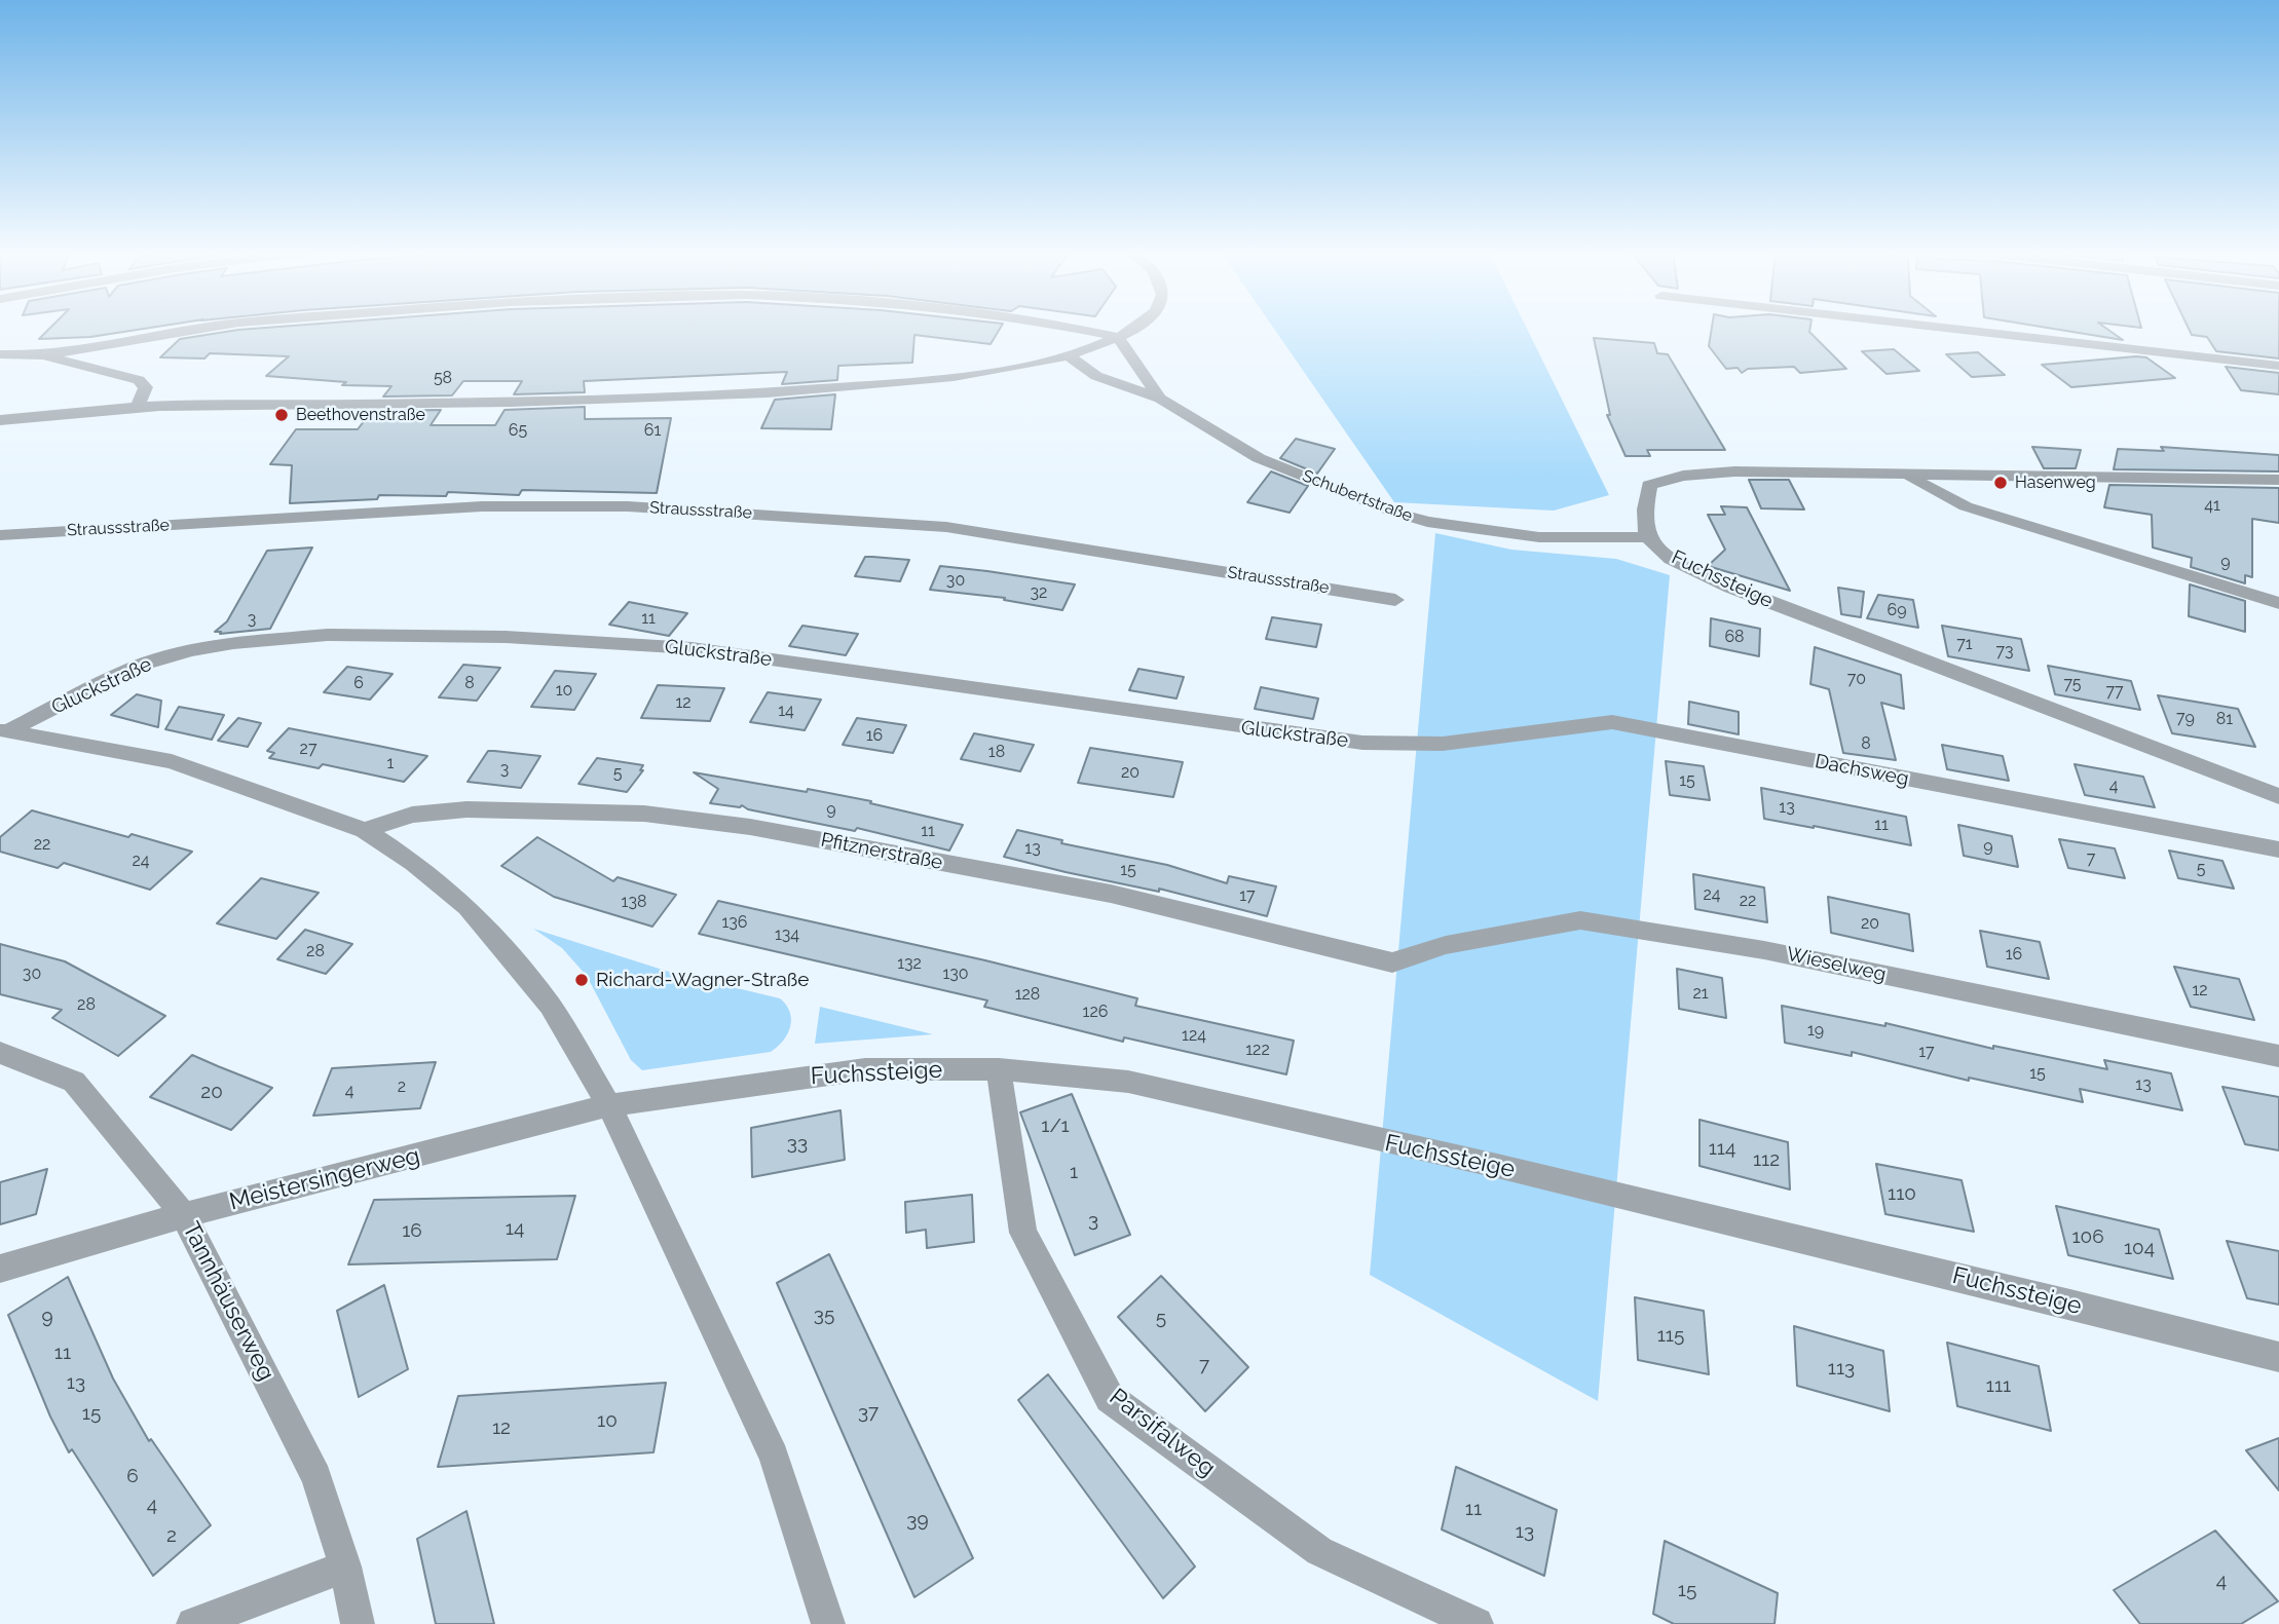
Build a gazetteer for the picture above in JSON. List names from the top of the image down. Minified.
{"streets":{"street":["Schubertstraße","Straussstraße","Fuchssteige","Gluckstraße","Dachsweg","Pfitznerstraße","Wieselweg","Meistersingerweg","Tannhäuserweg","Parsifalweg"]},"crossings":[["Schubertstraße","Fuchssteige"],["Fuchssteige","Meistersingerweg"],["Fuchssteige","Parsifalweg"],["Gluckstraße","Dachsweg"],["Pfitznerstraße","Wieselweg"],["Meistersingerweg","Tannhäuserweg"]],"places":["Beethovenstraße","Hasenweg","Richard-Wagner-Straße"],"house_numbers":["58","65","61","41","9","30","32","69","11","3","68","71","73","70","6","8","75","10","77","12","14","79","81","16","8","27","18","1","3","20","5","15","4","13","9","11","11","22","9","13","7","24","5","15","24","17","22","138","136","20","134","28","16","132","30","130","12","21","128","28","126","19","124","122","17","15","13","2","4","20","1/1","33","114","112","1","110","3","14","16","106","104","35","9","5","115","11","7","113","13","111","37","15","10","12","6","4","11","39","13","2","4","15"]}
